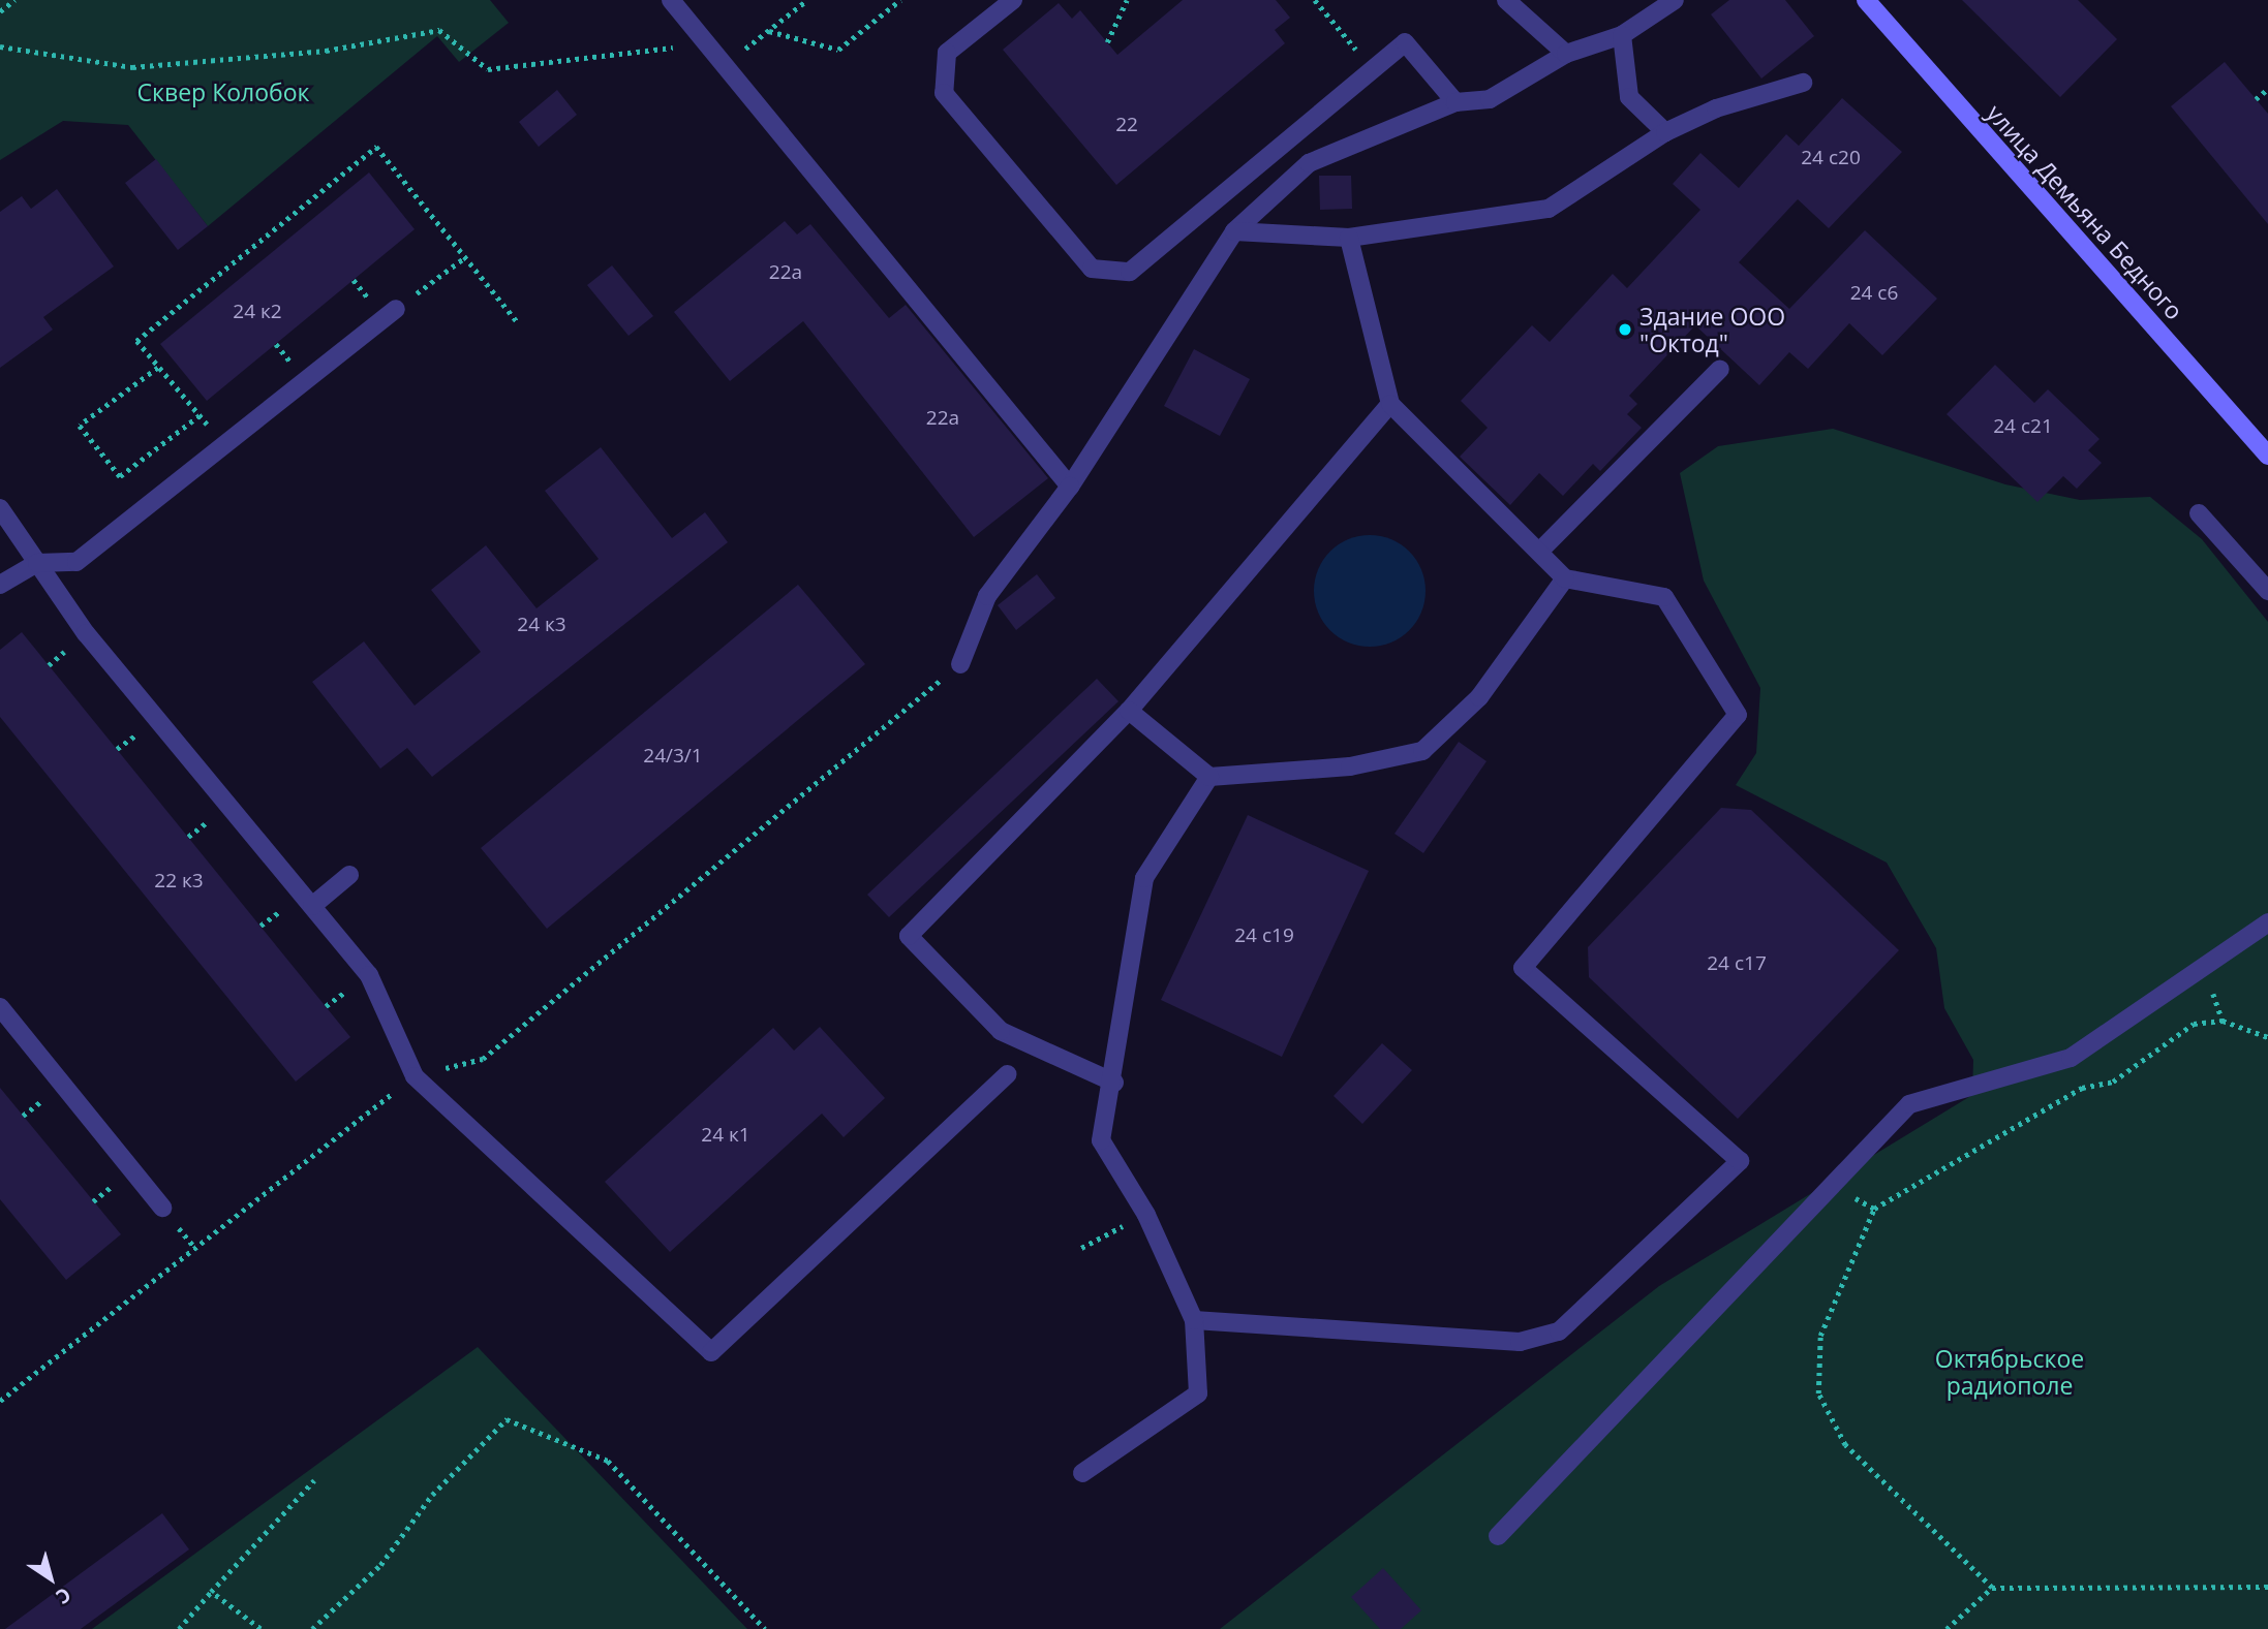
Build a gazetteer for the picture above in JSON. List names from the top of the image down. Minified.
{"streets":{"street":["улица Демьяна Бедного"]},"parks":["Сквер Колобок","Октябрьское радиополе"],"places":["Здание ООО \"Октод\""],"house_numbers":["22","24 с20","22а","24 с6","24 к2","22а","24 с21","24 к3","24/3/1","22 к3","24 с19","24 с17","24 к1"],"north":"bottom right"}
